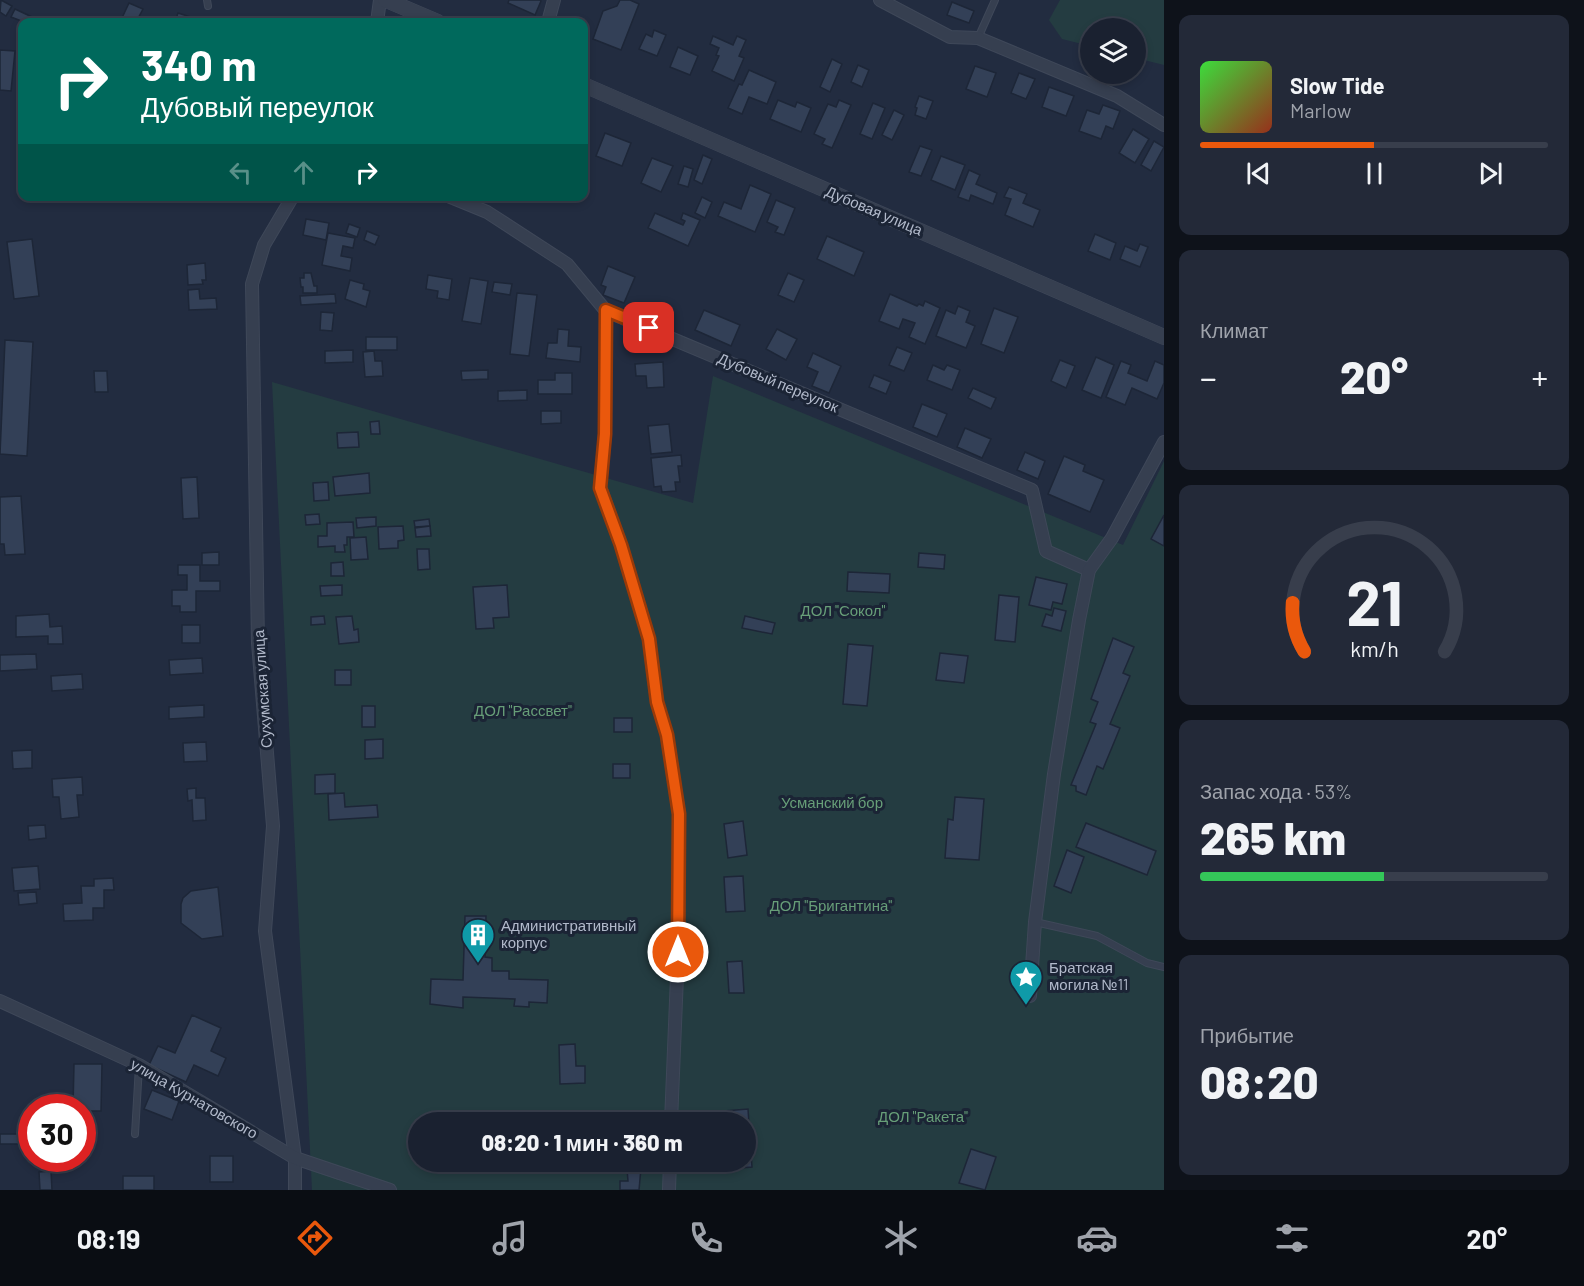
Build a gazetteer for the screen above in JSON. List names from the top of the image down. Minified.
{"streets":{"street":["Дубовая улица","Дубовый переулок","Сухумская улица","улица Курнатовского"]},"crossings":[["Сухумская улица","улица Курнатовского"]],"parks":["ДОЛ \"Сокол\"","ДОЛ \"Рассвет\"","Усманский бор","ДОЛ \"Бригантина\"","ДОЛ \"Ракета\""],"places":{"building":["Административный корпус"],"place":["Братская могила №11"]},"page":{"turn":["340 m","Дубовый переулок"],"song":["Slow Tide","Marlow"],"tile":["Климат",["Запас хода · 53%","265 km"],["Прибытие","08:20"]],"heat":["−","20°","+"],"limit":"30","trip":"08:20 · 1 мин · 360 m","tabs":["08:19","20°"],"gauge":["21","km/h"]}}
